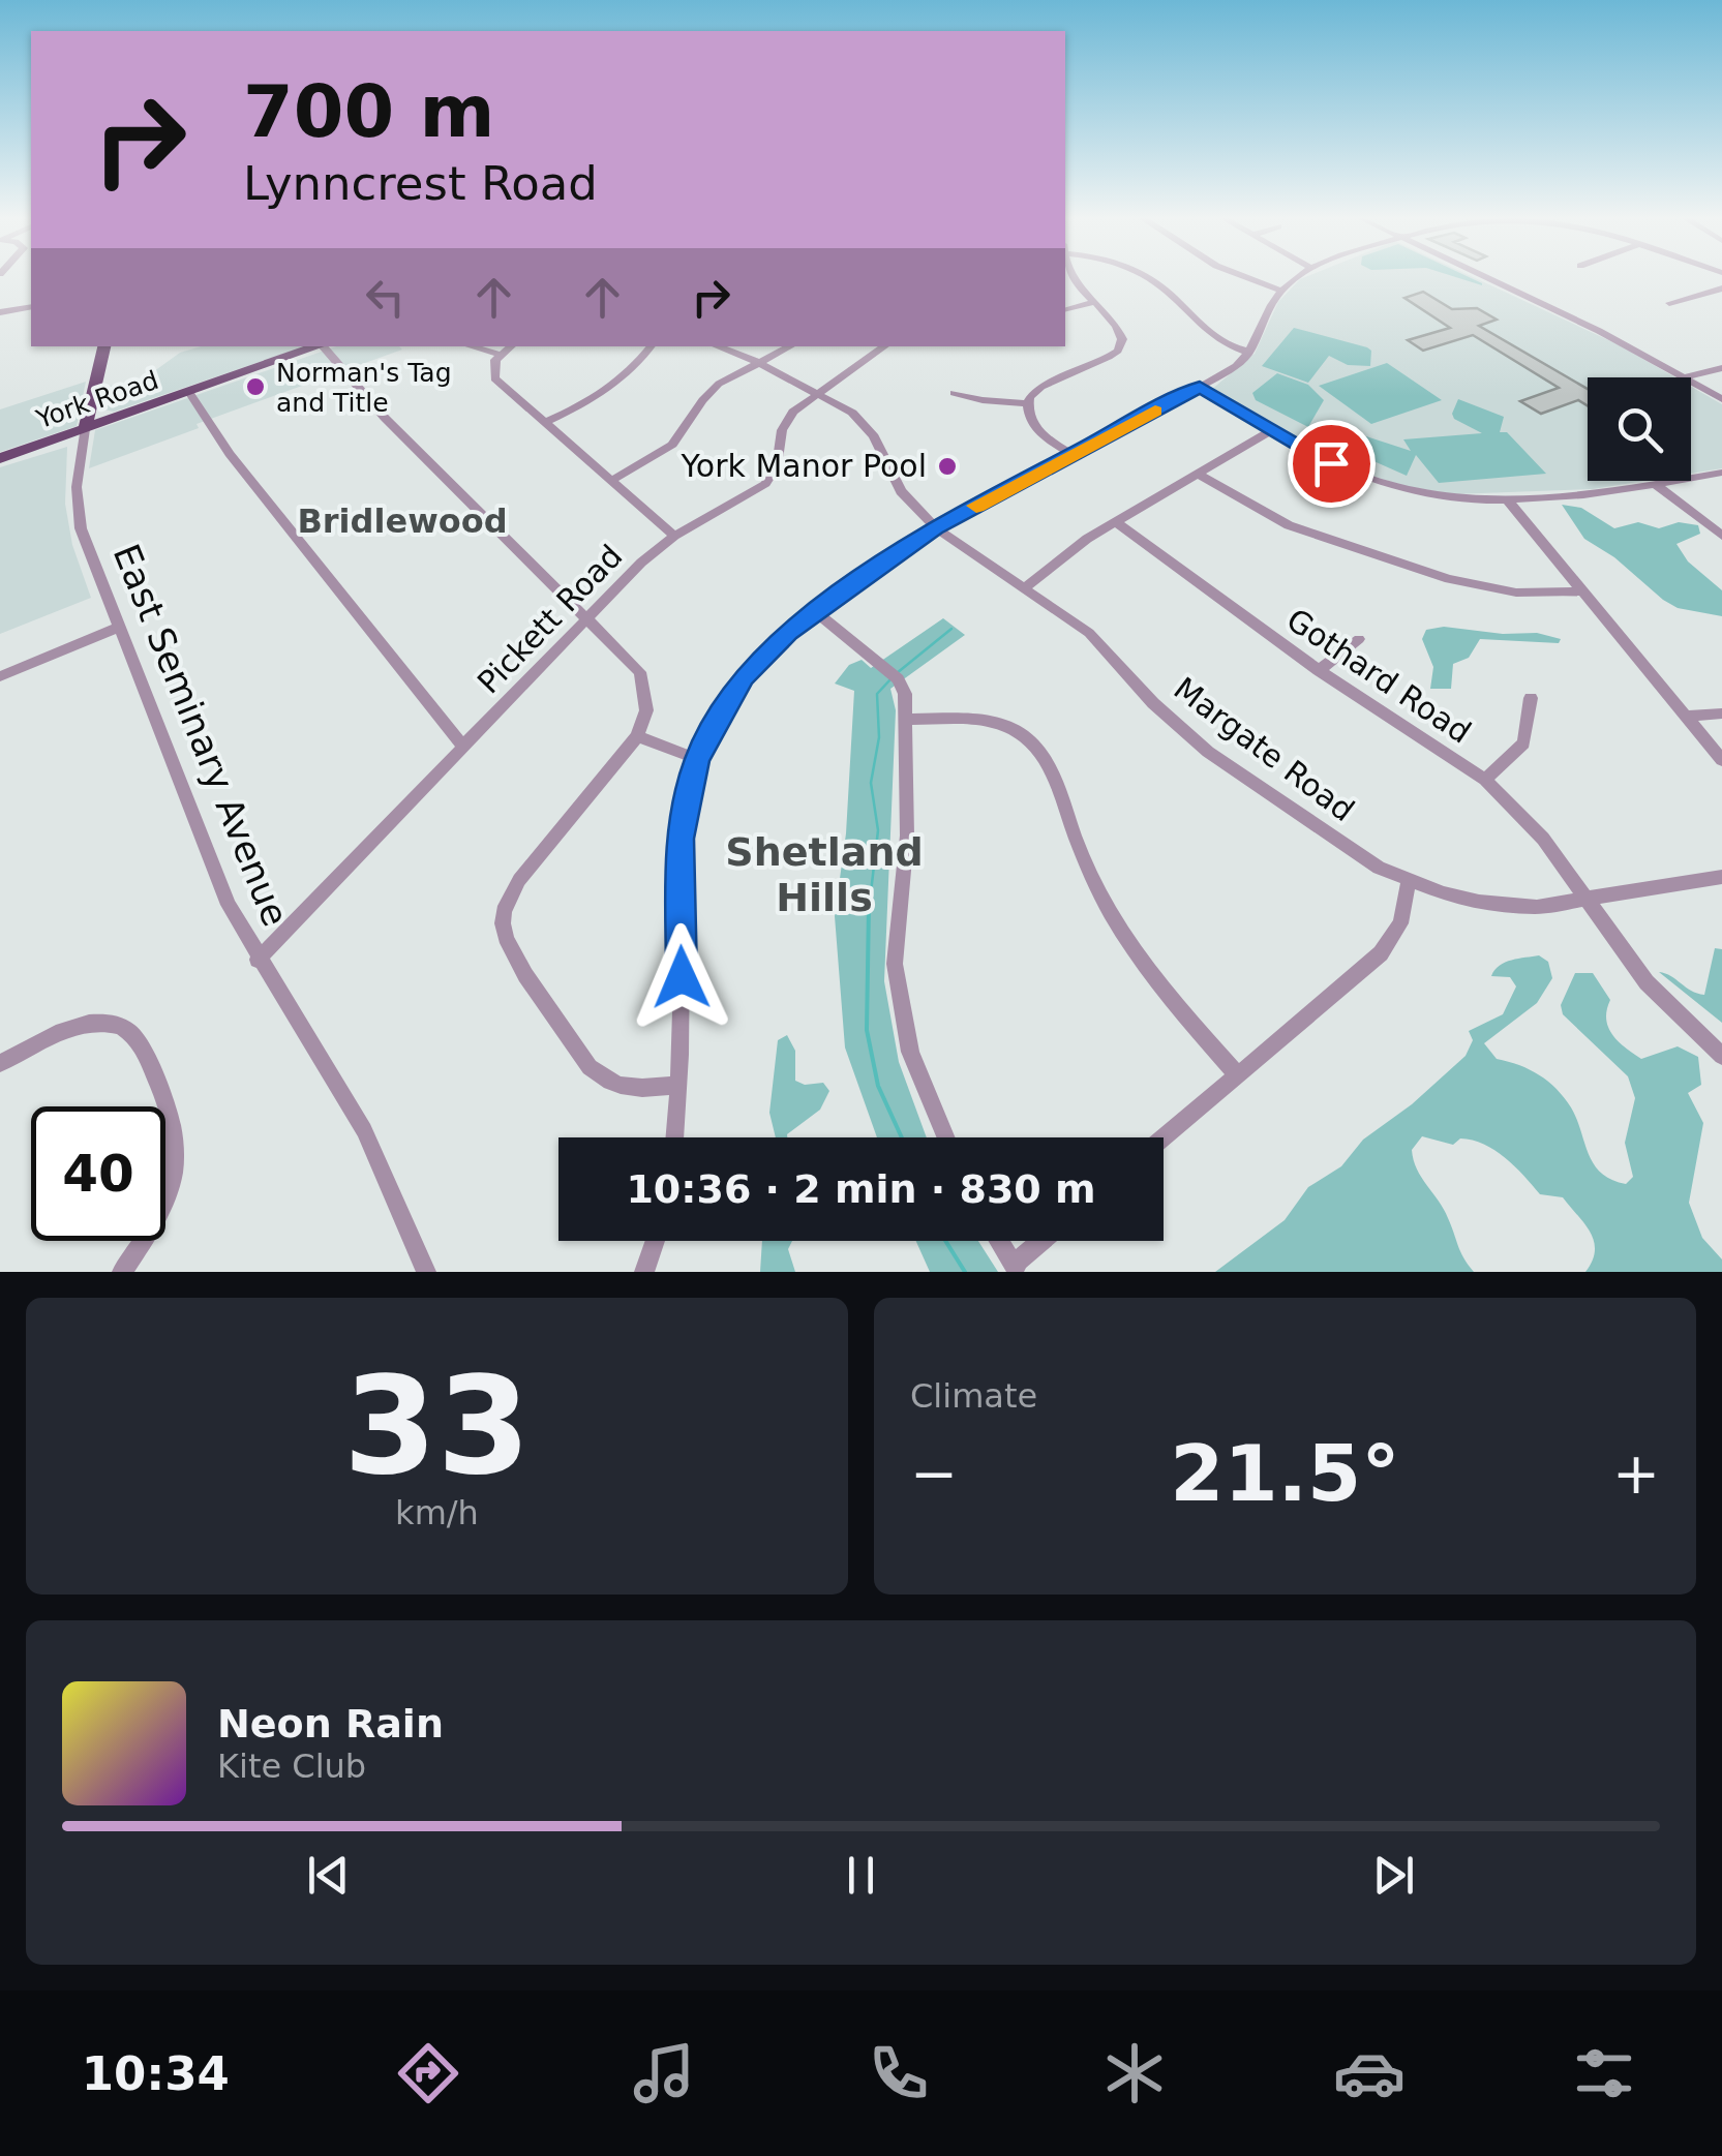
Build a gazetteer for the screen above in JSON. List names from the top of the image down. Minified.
{"streets":{"main road":["York Road"],"street":["Pickett Road","Gothard Road","East Seminary Avenue","Margate Road"]},"crossings":[["York Road","East Seminary Avenue"],["Pickett Road","East Seminary Avenue"],["Pickett Road","Margate Road"],["Gothard Road","Margate Road"]],"districts":["Bridlewood","Shetland Hills"],"places":["Norman's Tag and Title","York Manor Pool"],"page":{"turn":["700 m","Lynncrest Road"],"limit":"40","trip":"10:36 · 2 min · 830 m","tile":[["33","km/h"],"Climate"],"heat":["−","21.5°","+"],"song":["Neon Rain","Kite Club"],"tabs":"10:34"}}
